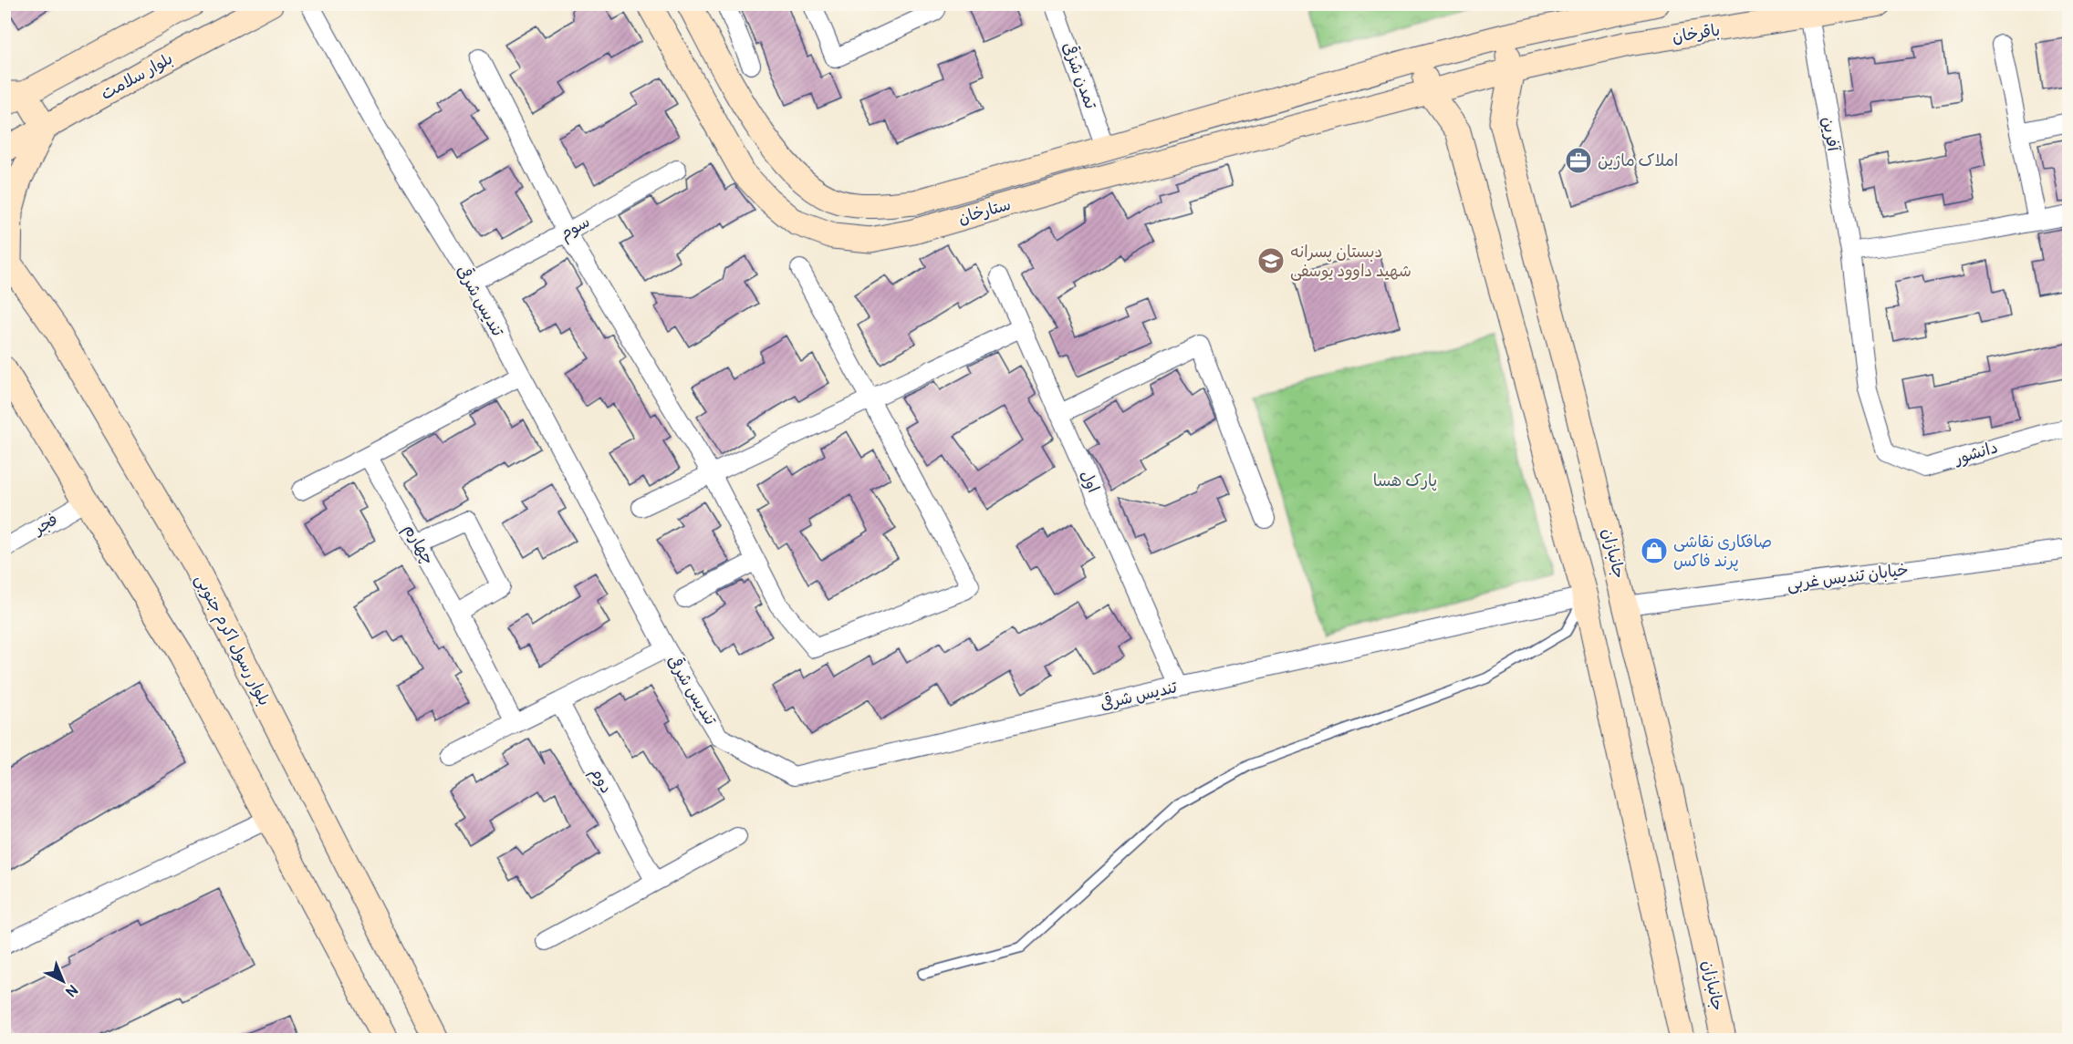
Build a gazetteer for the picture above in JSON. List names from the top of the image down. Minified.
{"streets":{"main road":["باقرخان","بلوار سلامت","ستارخان","جانبازان","بلوار رسول اکرم جنوبی"],"street":["تمدن شزقی","آفرین","سوم","تندیس شرقی","دانشور","اول","فجر","چهارم","خیابان تندیس غربی","دوم"]},"crossings":[["باقرخان","آفرین"],["باقرخان","ستارخان"],["باقرخان","جانبازان"],["تمدن شزقی","ستارخان"],["آفرین","دانشور"],["ستارخان","جانبازان"],["سوم","تندیس شرقی"],["تندیس شرقی","اول"],["جانبازان","خیابان تندیس غربی"]],"parks":["پارک هسا"],"places":{"office":["املاک ماژین"],"school or university":["دبستان پسرانه شهید داوود یوسفی"],"shop":["صافکاری نقاشی پرند فاکس"]},"north":"bottom right"}
